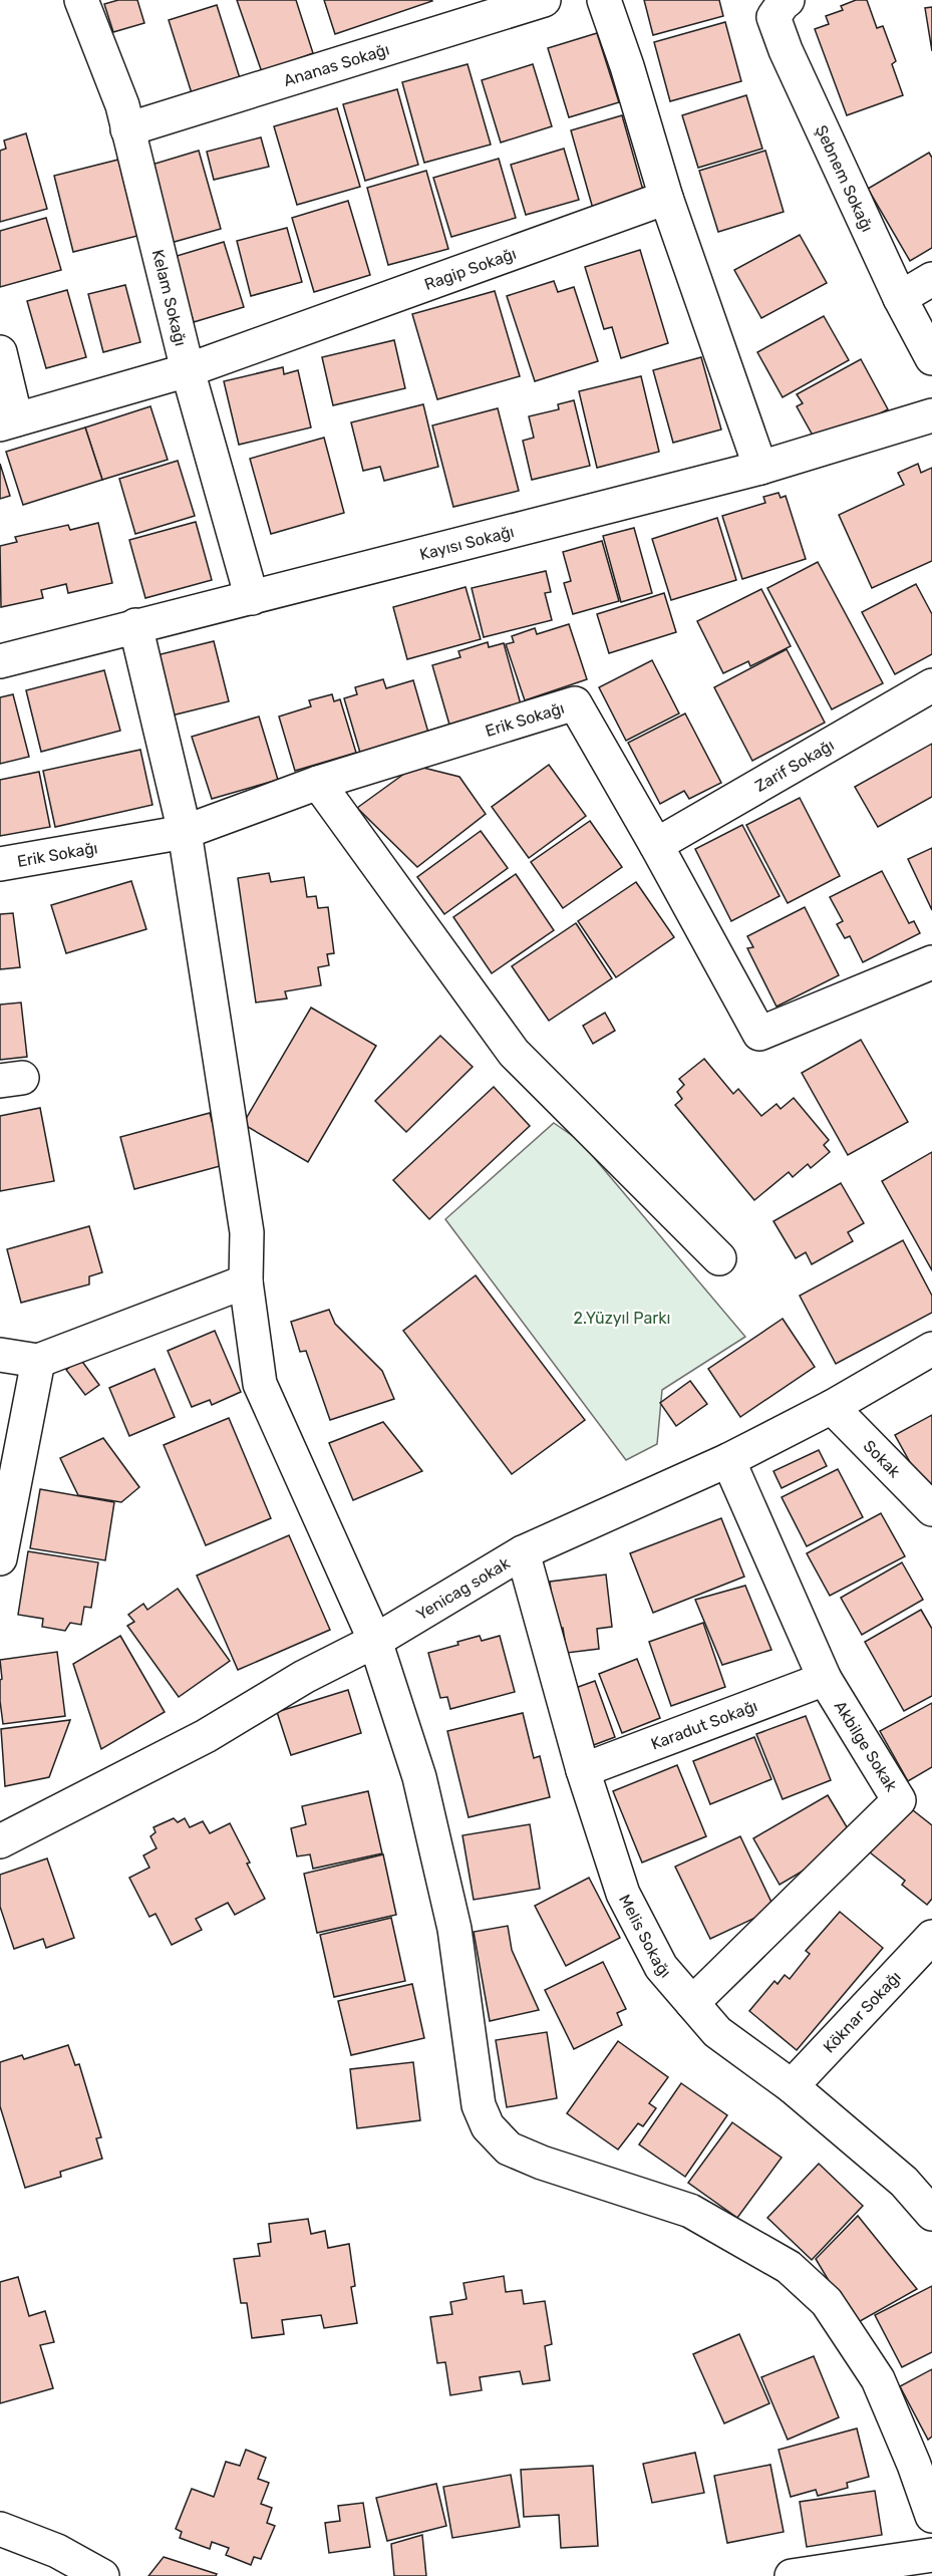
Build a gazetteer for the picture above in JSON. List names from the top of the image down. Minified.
{"streets":{"street":["Ananas Sokağı","Şebnem Sokağı","Ragip Sokağı","Kelam Sokağı","Kayısı Sokağı","Erik Sokağı","Zarif Sokağı","Sokak","Yenicag sokak","Karadut Sokağı","Akbilge Sokak","Melis Sokağı","Köknar Sokağı"]},"crossings":[["Ananas Sokağı","Kelam Sokağı"],["Ragip Sokağı","Kelam Sokağı"],["Kelam Sokağı","Kayısı Sokağı"],["Erik Sokağı","Zarif Sokağı"],["Sokak","Yenicag sokak"],["Yenicag sokak","Akbilge Sokak"],["Yenicag sokak","Melis Sokağı"],["Karadut Sokağı","Akbilge Sokak"],["Karadut Sokağı","Melis Sokağı"],["Akbilge Sokak","Melis Sokağı"],["Melis Sokağı","Köknar Sokağı"]],"parks":["2.Yüzyıl Parkı"]}
